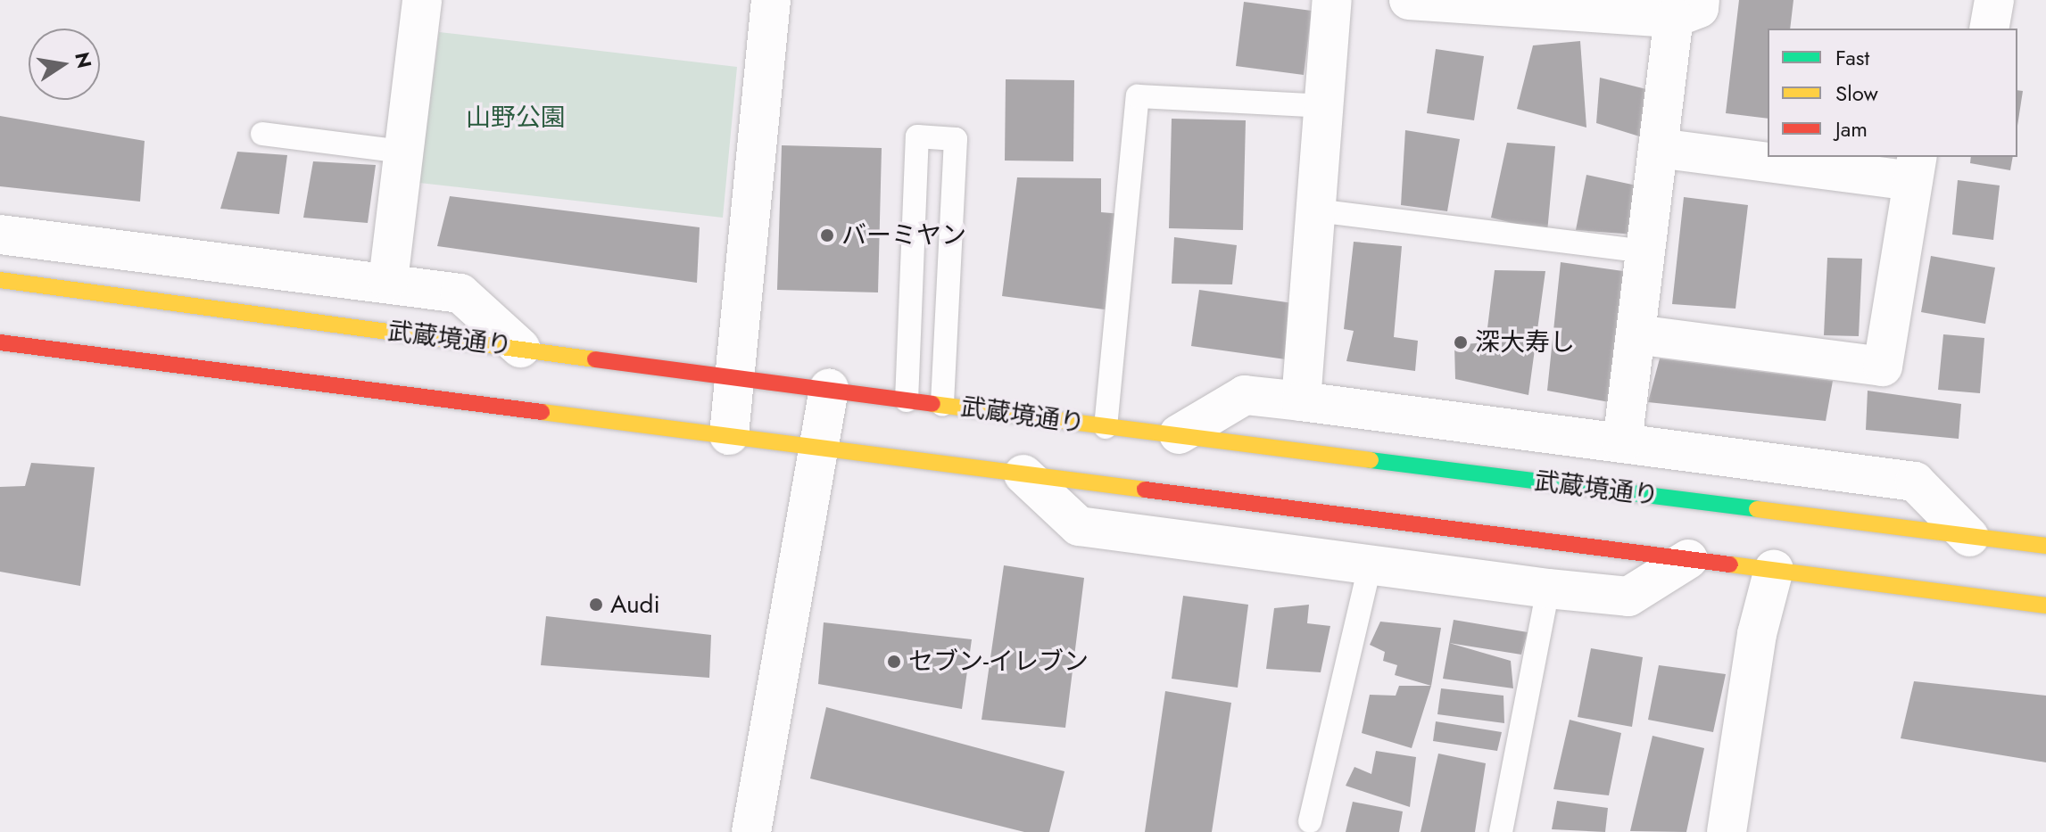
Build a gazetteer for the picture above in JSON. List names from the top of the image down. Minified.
{"streets":{"main road":["武蔵境通り"]},"parks":["山野公園"],"places":["バーミヤン","深大寿し","Audi","セブン-イレブン"],"legend":["Fast","Slow","Jam"],"north":"right"}
